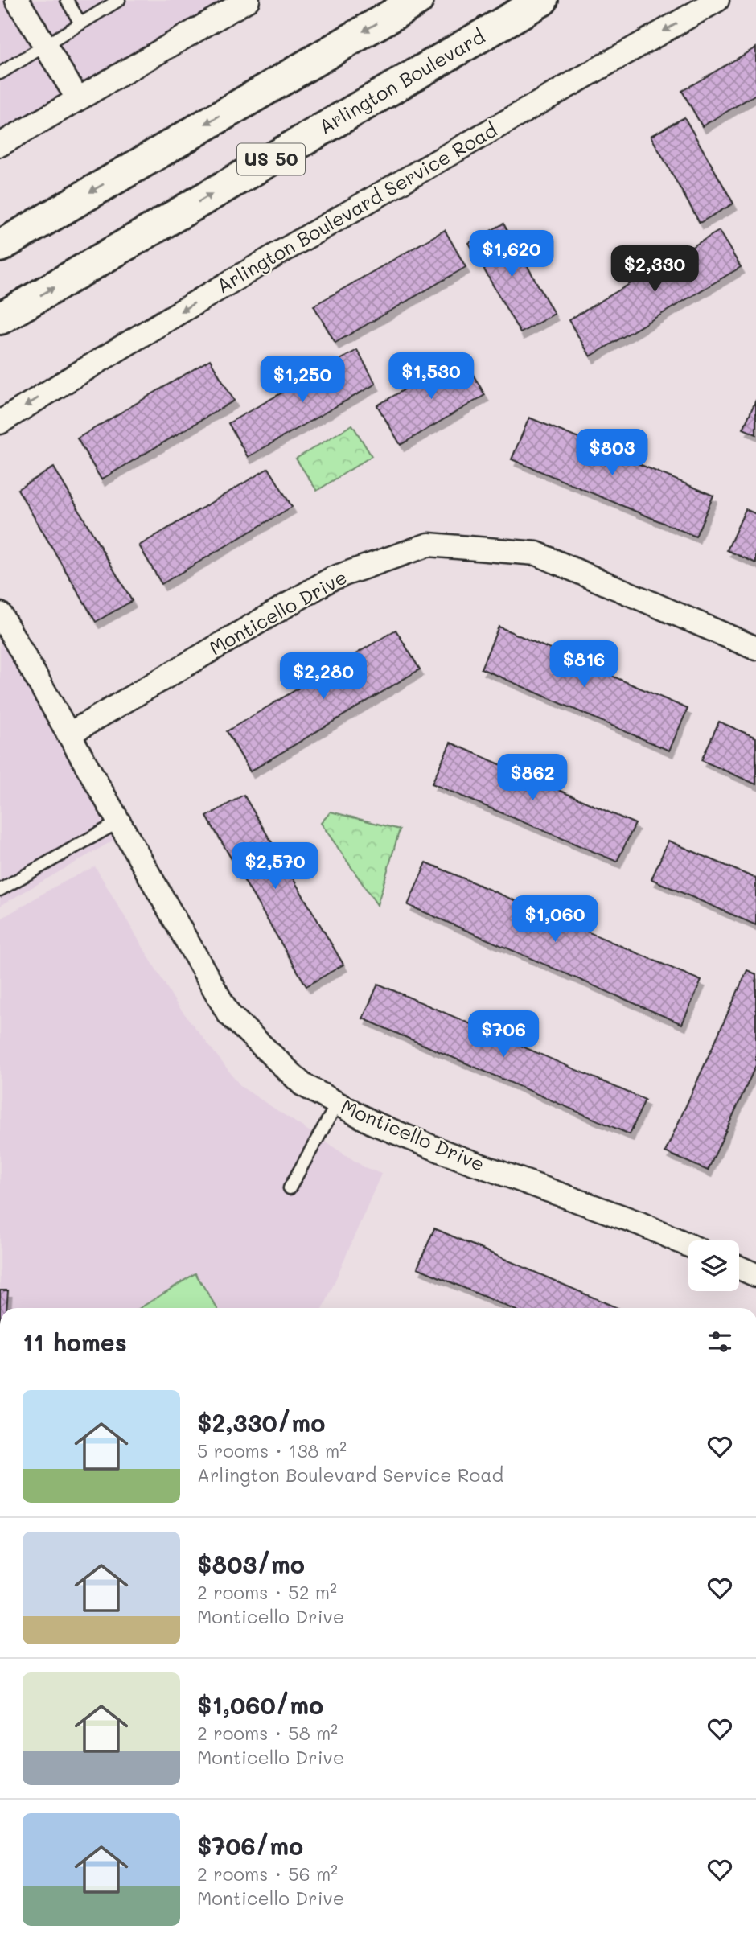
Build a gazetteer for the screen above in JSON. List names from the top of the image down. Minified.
{"streets":{"highway":["Arlington Boulevard","US 50"],"street":["Arlington Boulevard Service Road","Monticello Drive"]},"one_way":["Arlington Boulevard Service Road"],"page":{"price":["$1,620","$2,330","$1,530","$1,250","$803","$816","$2,280","$862","$2,570","$1,060","$706"],"heading":"11 homes","list":[{"name":"$2,330/mo","note":"5 rooms · 138 m² · Arlington Boulevard Service Road"},{"name":"$803/mo","note":"2 rooms · 52 m² · Monticello Drive"},{"name":"$1,060/mo","note":"2 rooms · 58 m² · Monticello Drive"},{"name":"$706/mo","note":"2 rooms · 56 m² · Monticello Drive"}]}}
